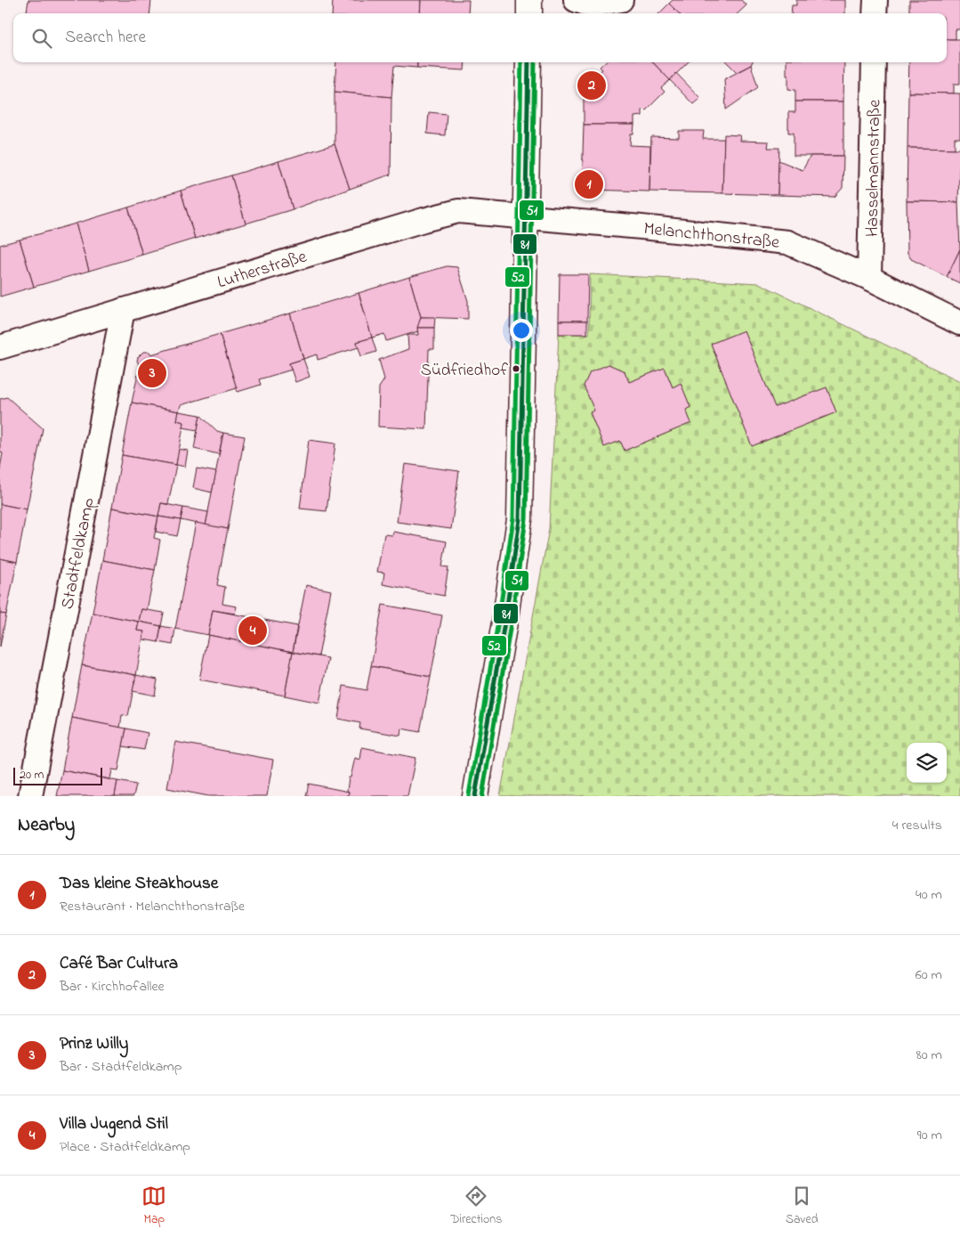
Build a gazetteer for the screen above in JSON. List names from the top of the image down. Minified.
{"streets":{"street":["Hasselmannstraße","Melanchthonstraße","Lutherstraße","Stadtfeldkamp"]},"crossings":[["Hasselmannstraße","Melanchthonstraße"],["Melanchthonstraße","Lutherstraße"],["Lutherstraße","Stadtfeldkamp"]],"places":["Südfriedhof"],"lines":["transit line 81","transit line 51","transit line 52"],"scale_bar":"20 m","page":{"search":"Search here","pins":["2","1","3","4"],"scale":"20 m","heading":["Nearby","4 results"],"list":[{"mark":"1","name":"Das kleine Steakhouse","note":"Restaurant · Melanchthonstraße","value":"40 m"},{"mark":"2","name":"Café Bar Cultura","note":"Bar · Kirchhofallee","value":"60 m"},{"mark":"3","name":"Prinz Willy","note":"Bar · Stadtfeldkamp","value":"80 m"},{"mark":"4","name":"Villa Jugend Stil","note":"Place · Stadtfeldkamp","value":"90 m"}],"nav":["Map","Directions","Saved"]}}
